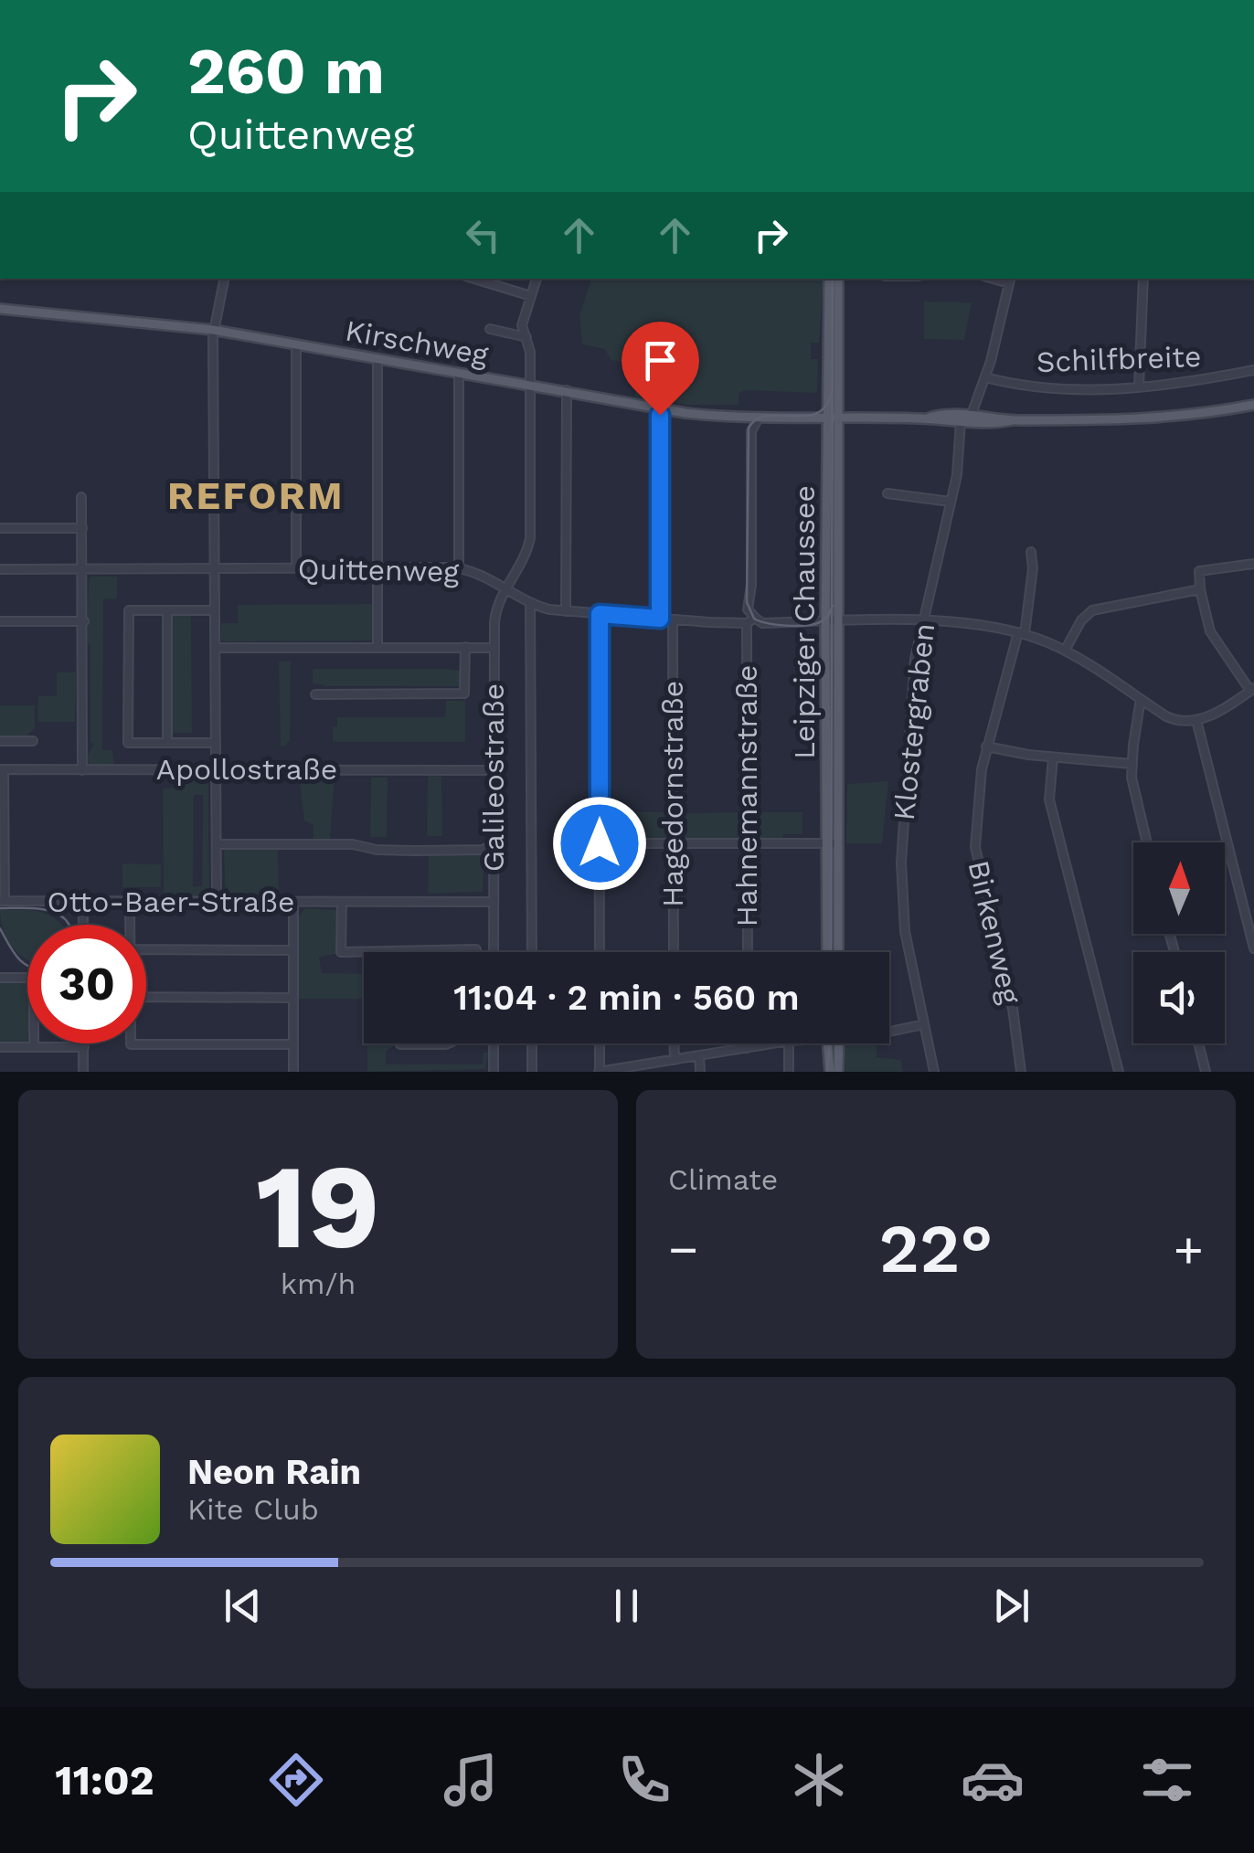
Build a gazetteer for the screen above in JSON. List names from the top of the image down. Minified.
{"streets":{"main road":["Kirschweg","Schilfbreite","Leipziger Chaussee"],"street":["Quittenweg","Klostergraben","Apollostraße","Galileostraße","Hagedornstraße","Hahnemannstraße","Otto-Baer-Straße","Birkenweg"]},"crossings":[["Kirschweg","Schilfbreite"],["Kirschweg","Leipziger Chaussee"],["Kirschweg","Galileostraße"],["Schilfbreite","Leipziger Chaussee"],["Schilfbreite","Klostergraben"],["Quittenweg","Galileostraße"],["Quittenweg","Hagedornstraße"],["Quittenweg","Hahnemannstraße"],["Apollostraße","Galileostraße"],["Galileostraße","Otto-Baer-Straße"]],"districts":["REFORM"],"north":"top","page":{"turn":["260 m","Quittenweg"],"limit":"30","trip":"11:04 · 2 min · 560 m","tile":[["19","km/h"],"Climate"],"heat":["−","22°","+"],"song":["Neon Rain","Kite Club"],"tabs":"11:02"}}
